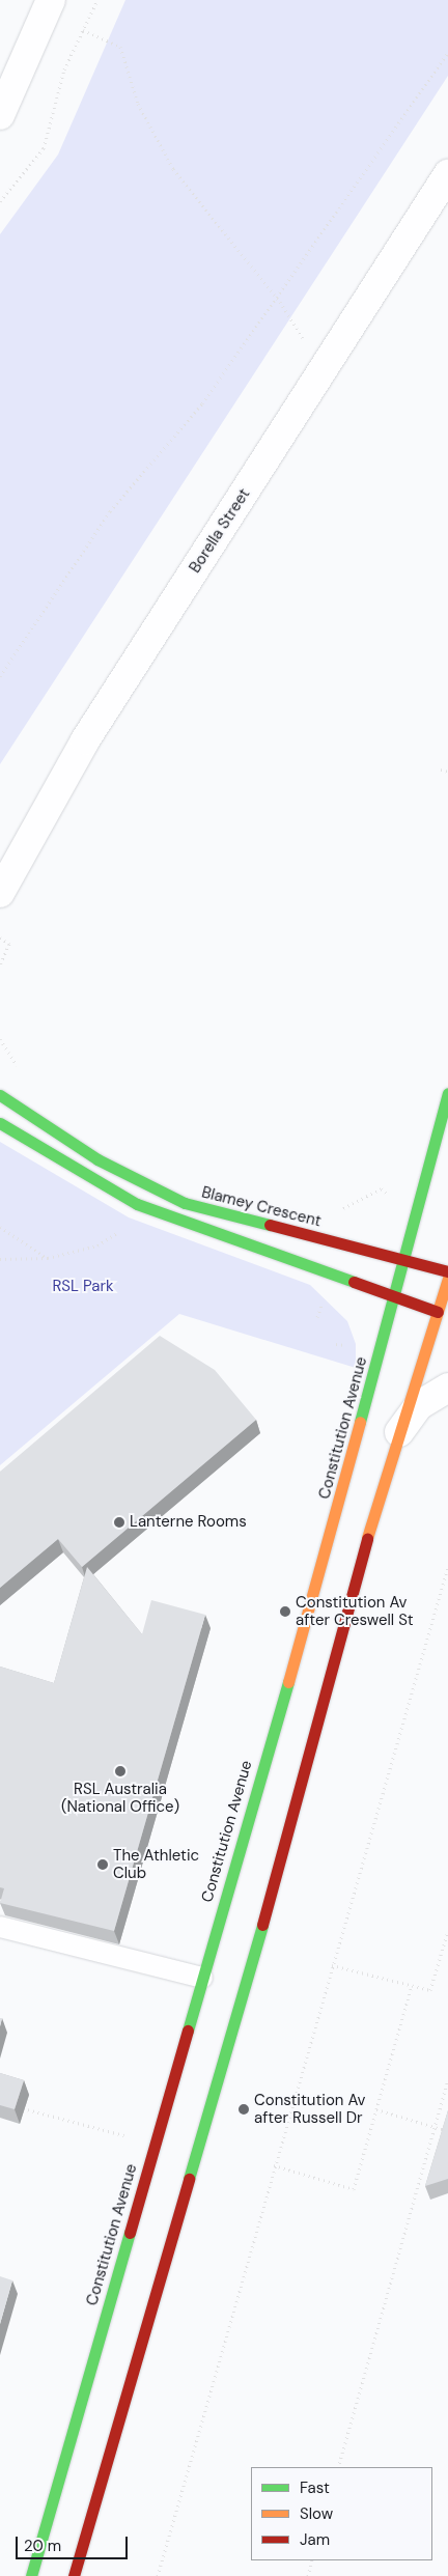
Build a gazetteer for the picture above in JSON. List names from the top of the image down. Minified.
{"streets":{"street":["Borella Street","Blamey Crescent","Constitution Avenue"]},"crossings":[["Blamey Crescent","Constitution Avenue"]],"parks":["RSL Park"],"places":["Lanterne Rooms","Constitution Av after Creswell St","RSL Australia (National Office)","The Athletic Club","Constitution Av after Russell Dr"],"legend":["Fast","Slow","Jam"],"scale_bar":"20 m"}
